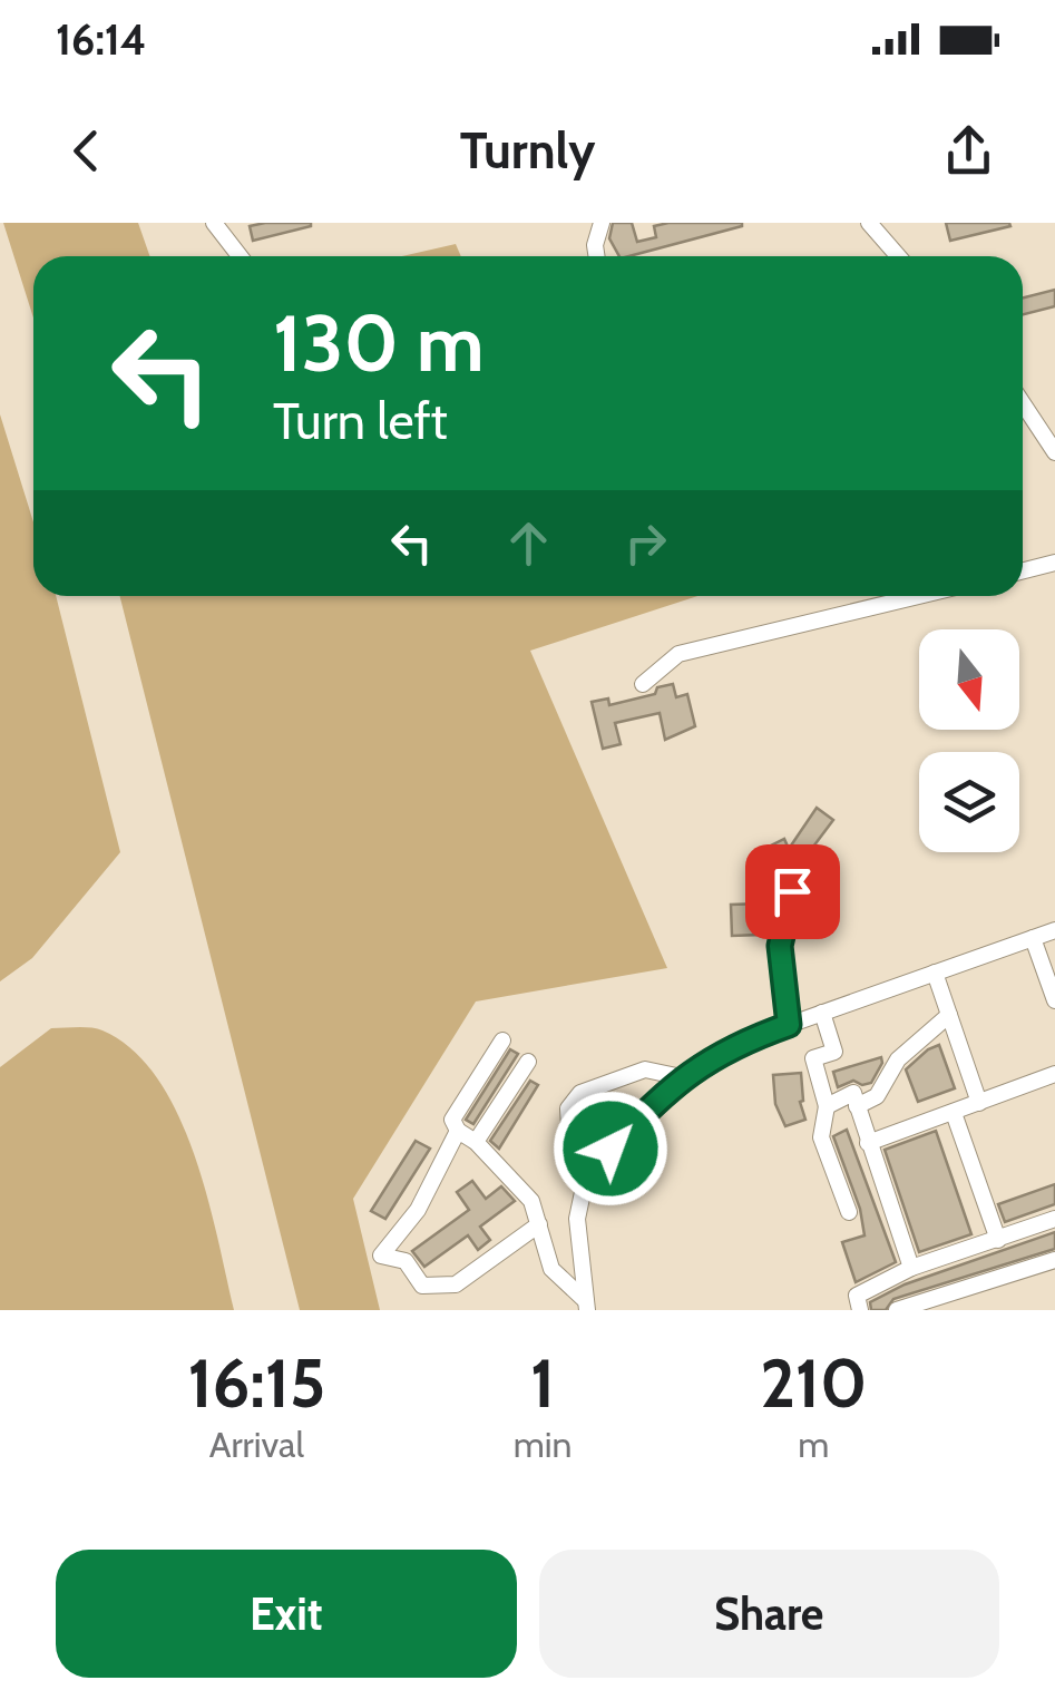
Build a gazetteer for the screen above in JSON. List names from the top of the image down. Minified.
{"north":"bottom","page":{"status":"16:14","header":"Turnly","turn":["130 m","Turn left"],"eta":["16:15","Arrival","1","min","210","m"],"buttons":["Exit","Share"]}}
